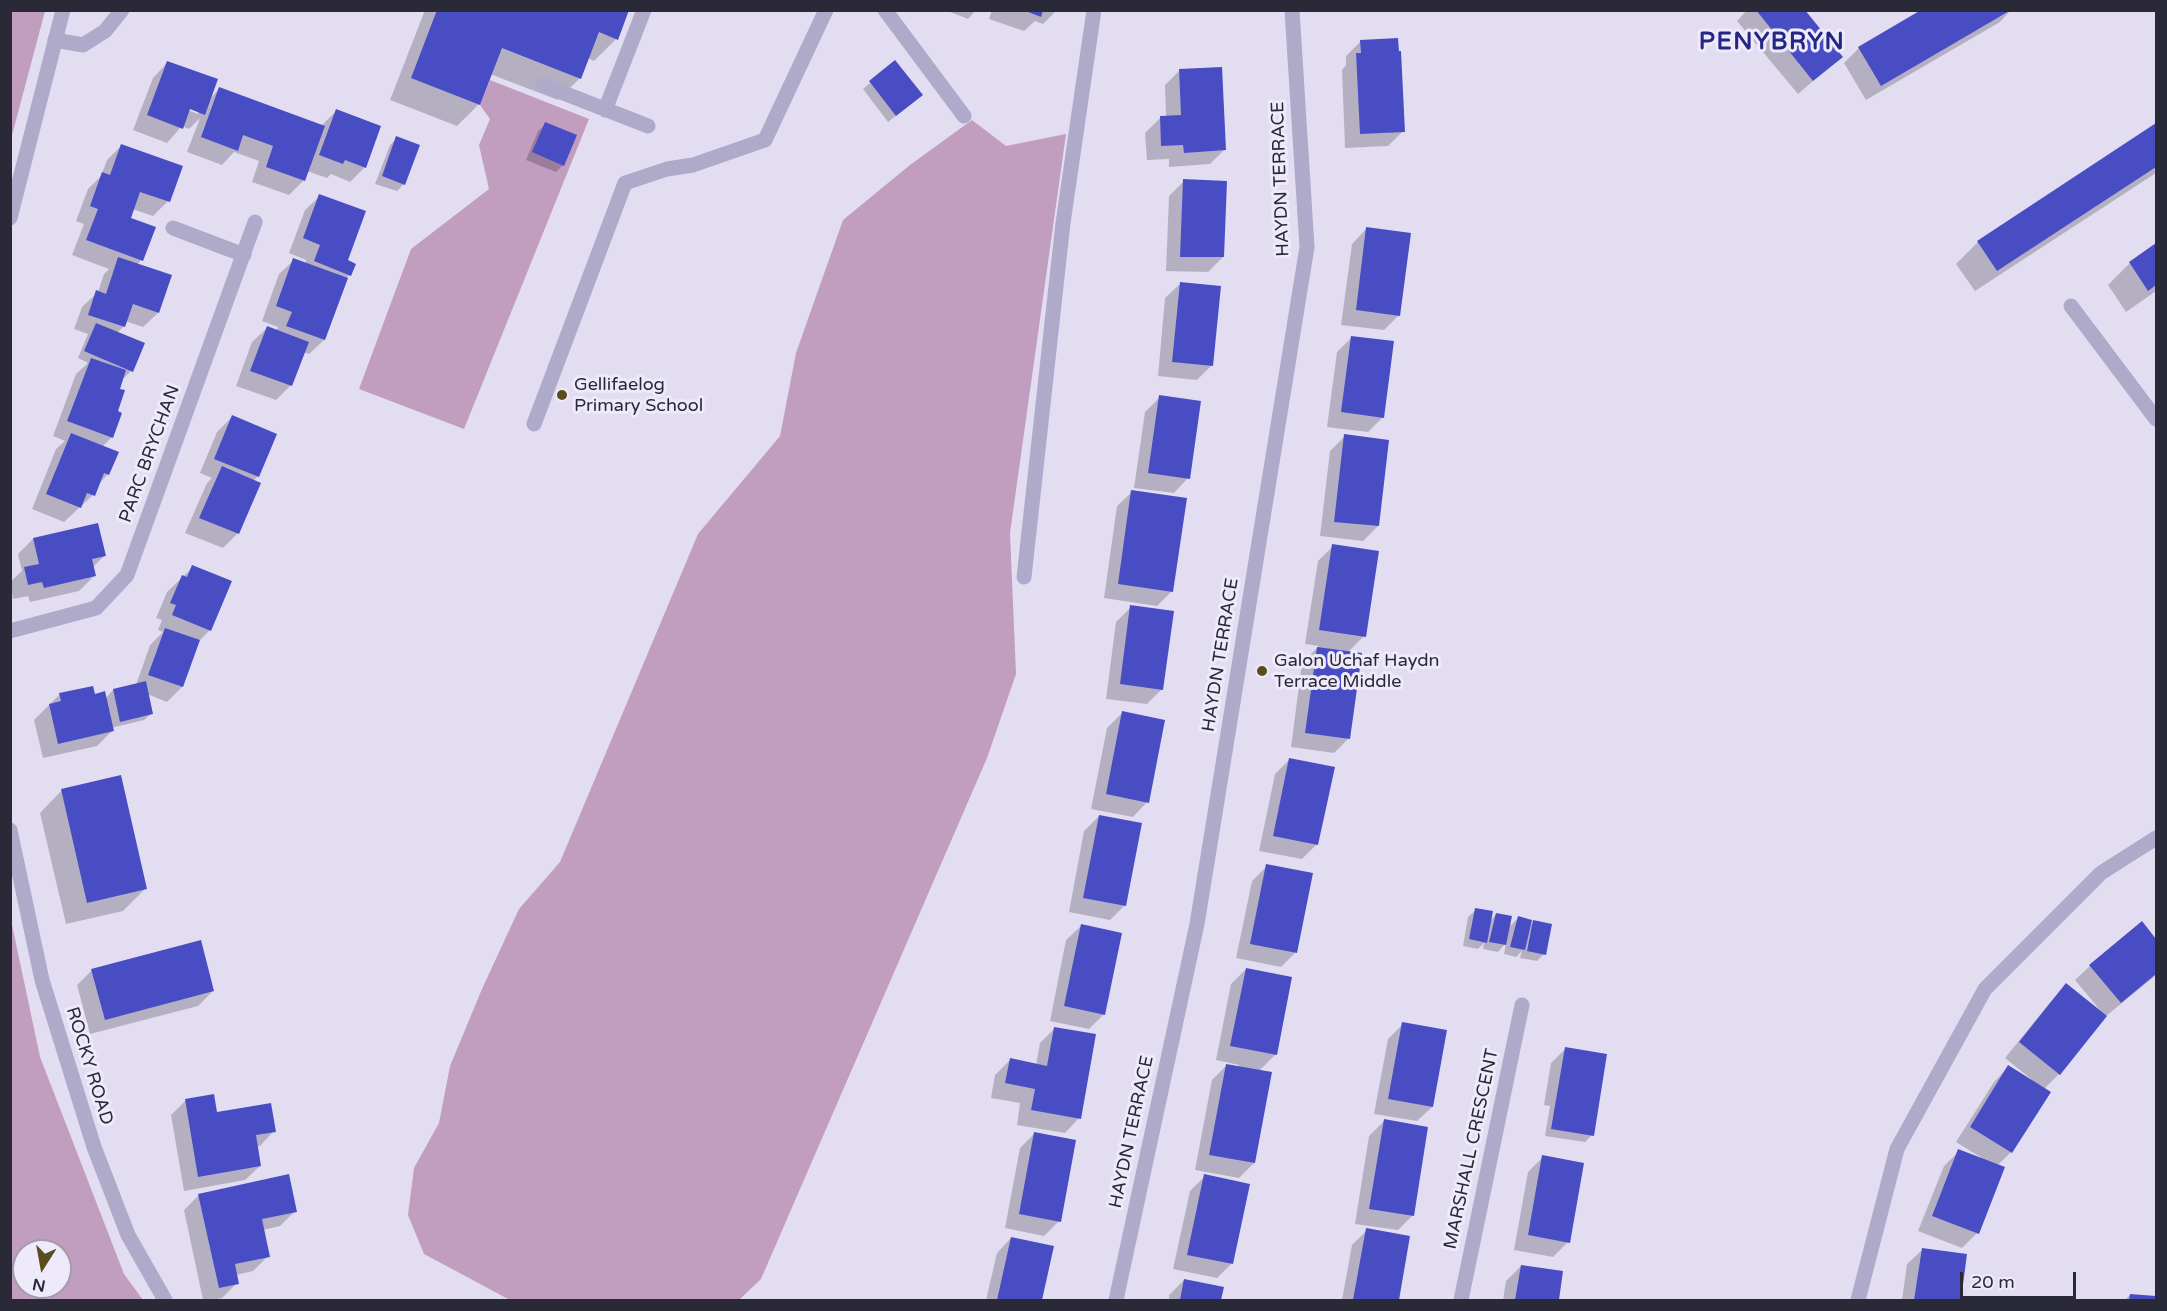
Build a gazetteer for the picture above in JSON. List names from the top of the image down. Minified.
{"streets":{"street":["HAYDN TERRACE","PARC BRYCHAN","ROCKY ROAD","MARSHALL CRESCENT"]},"districts":["PENYBRYN"],"places":["Gellifaelog Primary School","Galon Uchaf Haydn Terrace Middle"],"scale_bar":"20 m","north":"bottom"}
